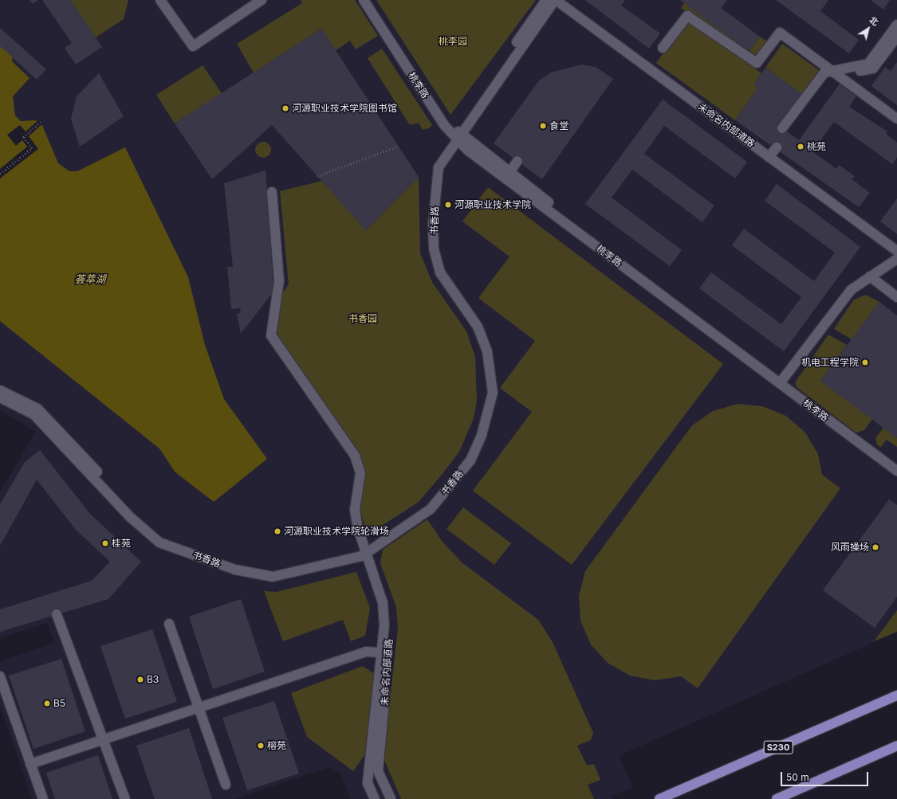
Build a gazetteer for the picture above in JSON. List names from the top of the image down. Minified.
{"streets":{"main road":["S230"],"street":["桃李路","未命名内部道路","书香路"]},"crossings":[["桃李路","书香路"],["未命名内部道路","书香路"]],"water":["荟萃湖"],"parks":["桃李园","书香园"],"places":["河源职业技术学院图书馆","食堂","桃苑","河源职业技术学院","机电工程学院","河源职业技术学院轮滑场","桂苑","风雨操场","B3","B5","榕苑"],"scale_bar":"50 m","north":"top right"}
